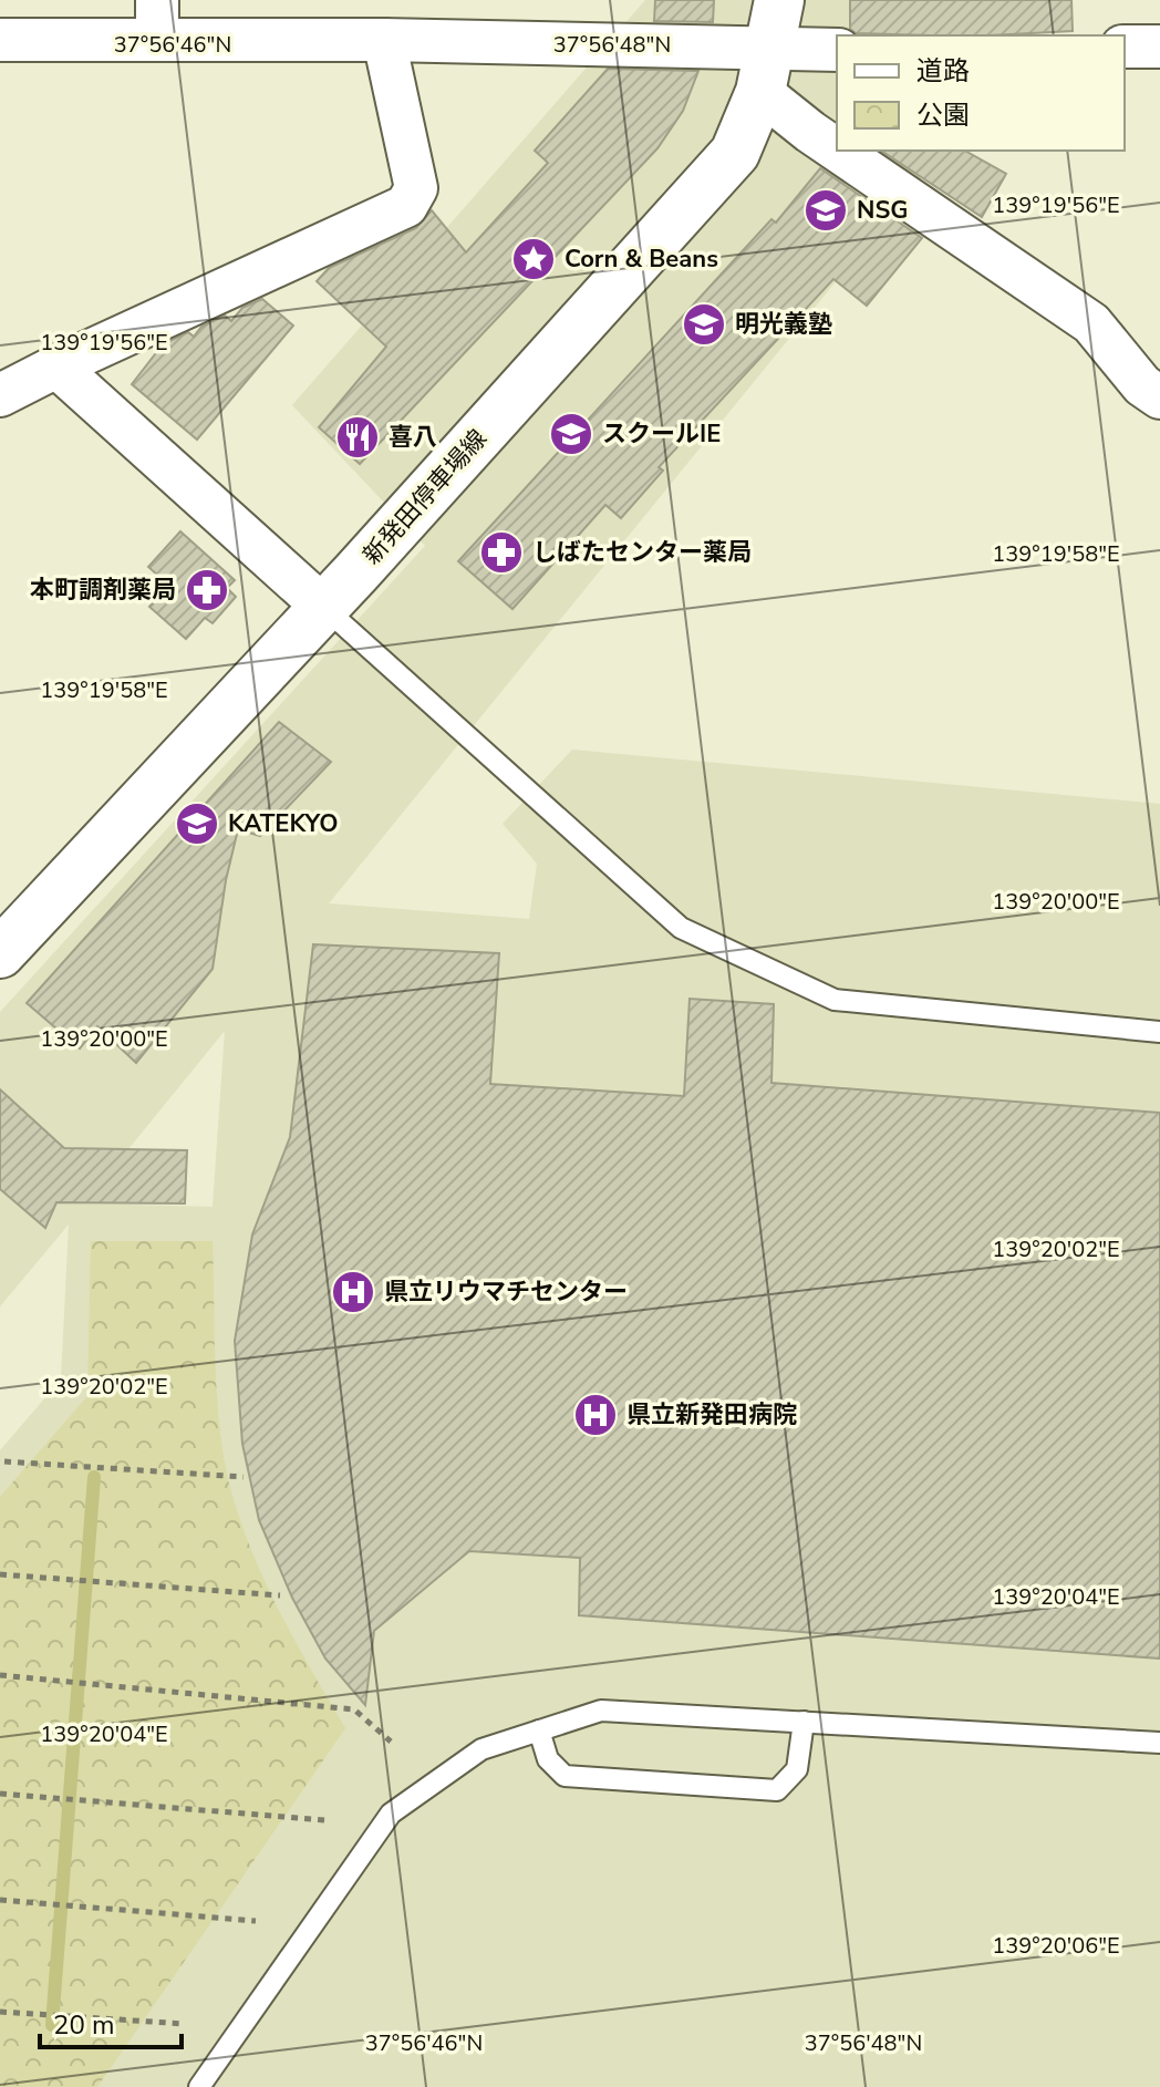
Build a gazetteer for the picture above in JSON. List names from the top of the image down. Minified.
{"streets":{"main road":["新発田停車場線"]},"places":{"school or university":["NSG","明光義塾","スクールIE","KATEKYO"],"place":["Corn & Beans"],"restaurant":["喜八"],"pharmacy":["しばたセンター薬局","本町調剤薬局"],"hospital":["県立リウマチセンター","県立新発田病院"]},"legend":["道路","公園"],"scale_bar":"20 m","coordinates":["37°56'46\"N","37°56'48\"N","139°19'56\"E","139°19'58\"E","139°20'00\"E","139°20'02\"E","139°20'04\"E","139°20'06\"E"]}
